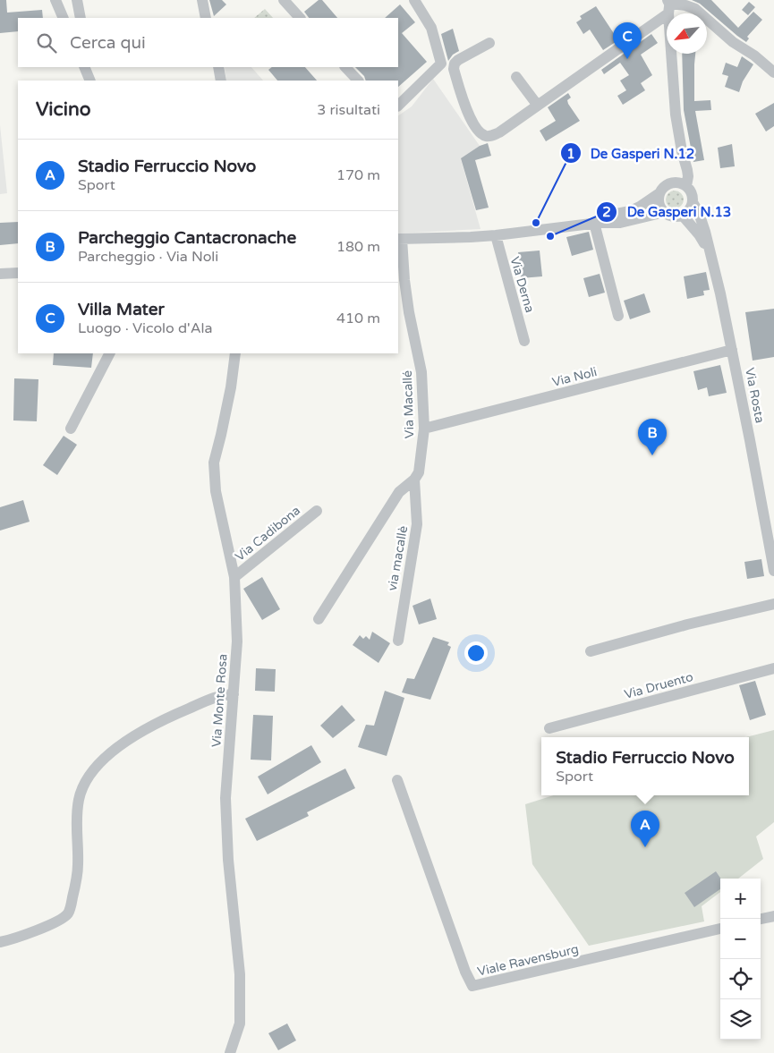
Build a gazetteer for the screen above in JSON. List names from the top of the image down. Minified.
{"streets":{"street":["Via Derna","Via Noli","Via Rosta","Via Macallé","Via Cadibona","via macallè","Via Druento","Via Monte Rosa","Viale Ravensburg"]},"crossings":[["Via Noli","Via Rosta"],["Via Noli","Via Macallé"],["Via Macallé","via macallè"],["Via Cadibona","Via Monte Rosa"]],"places":["De Gasperi N.12","De Gasperi N.13"],"north":"bottom left","page":{"search":"Cerca qui","pins":["C","B","A"],"heading":["Vicino","3 risultati"],"list":[{"mark":"A","name":"Stadio Ferruccio Novo","note":"Sport","value":"170 m"},{"mark":"B","name":"Parcheggio Cantacronache","note":"Parcheggio · Via Noli","value":"180 m"},{"mark":"C","name":"Villa Mater","note":"Luogo · Vicolo d'Ala","value":"410 m"}],"popup":["Stadio Ferruccio Novo","Sport"],"map_buttons":["+","−"]}}
